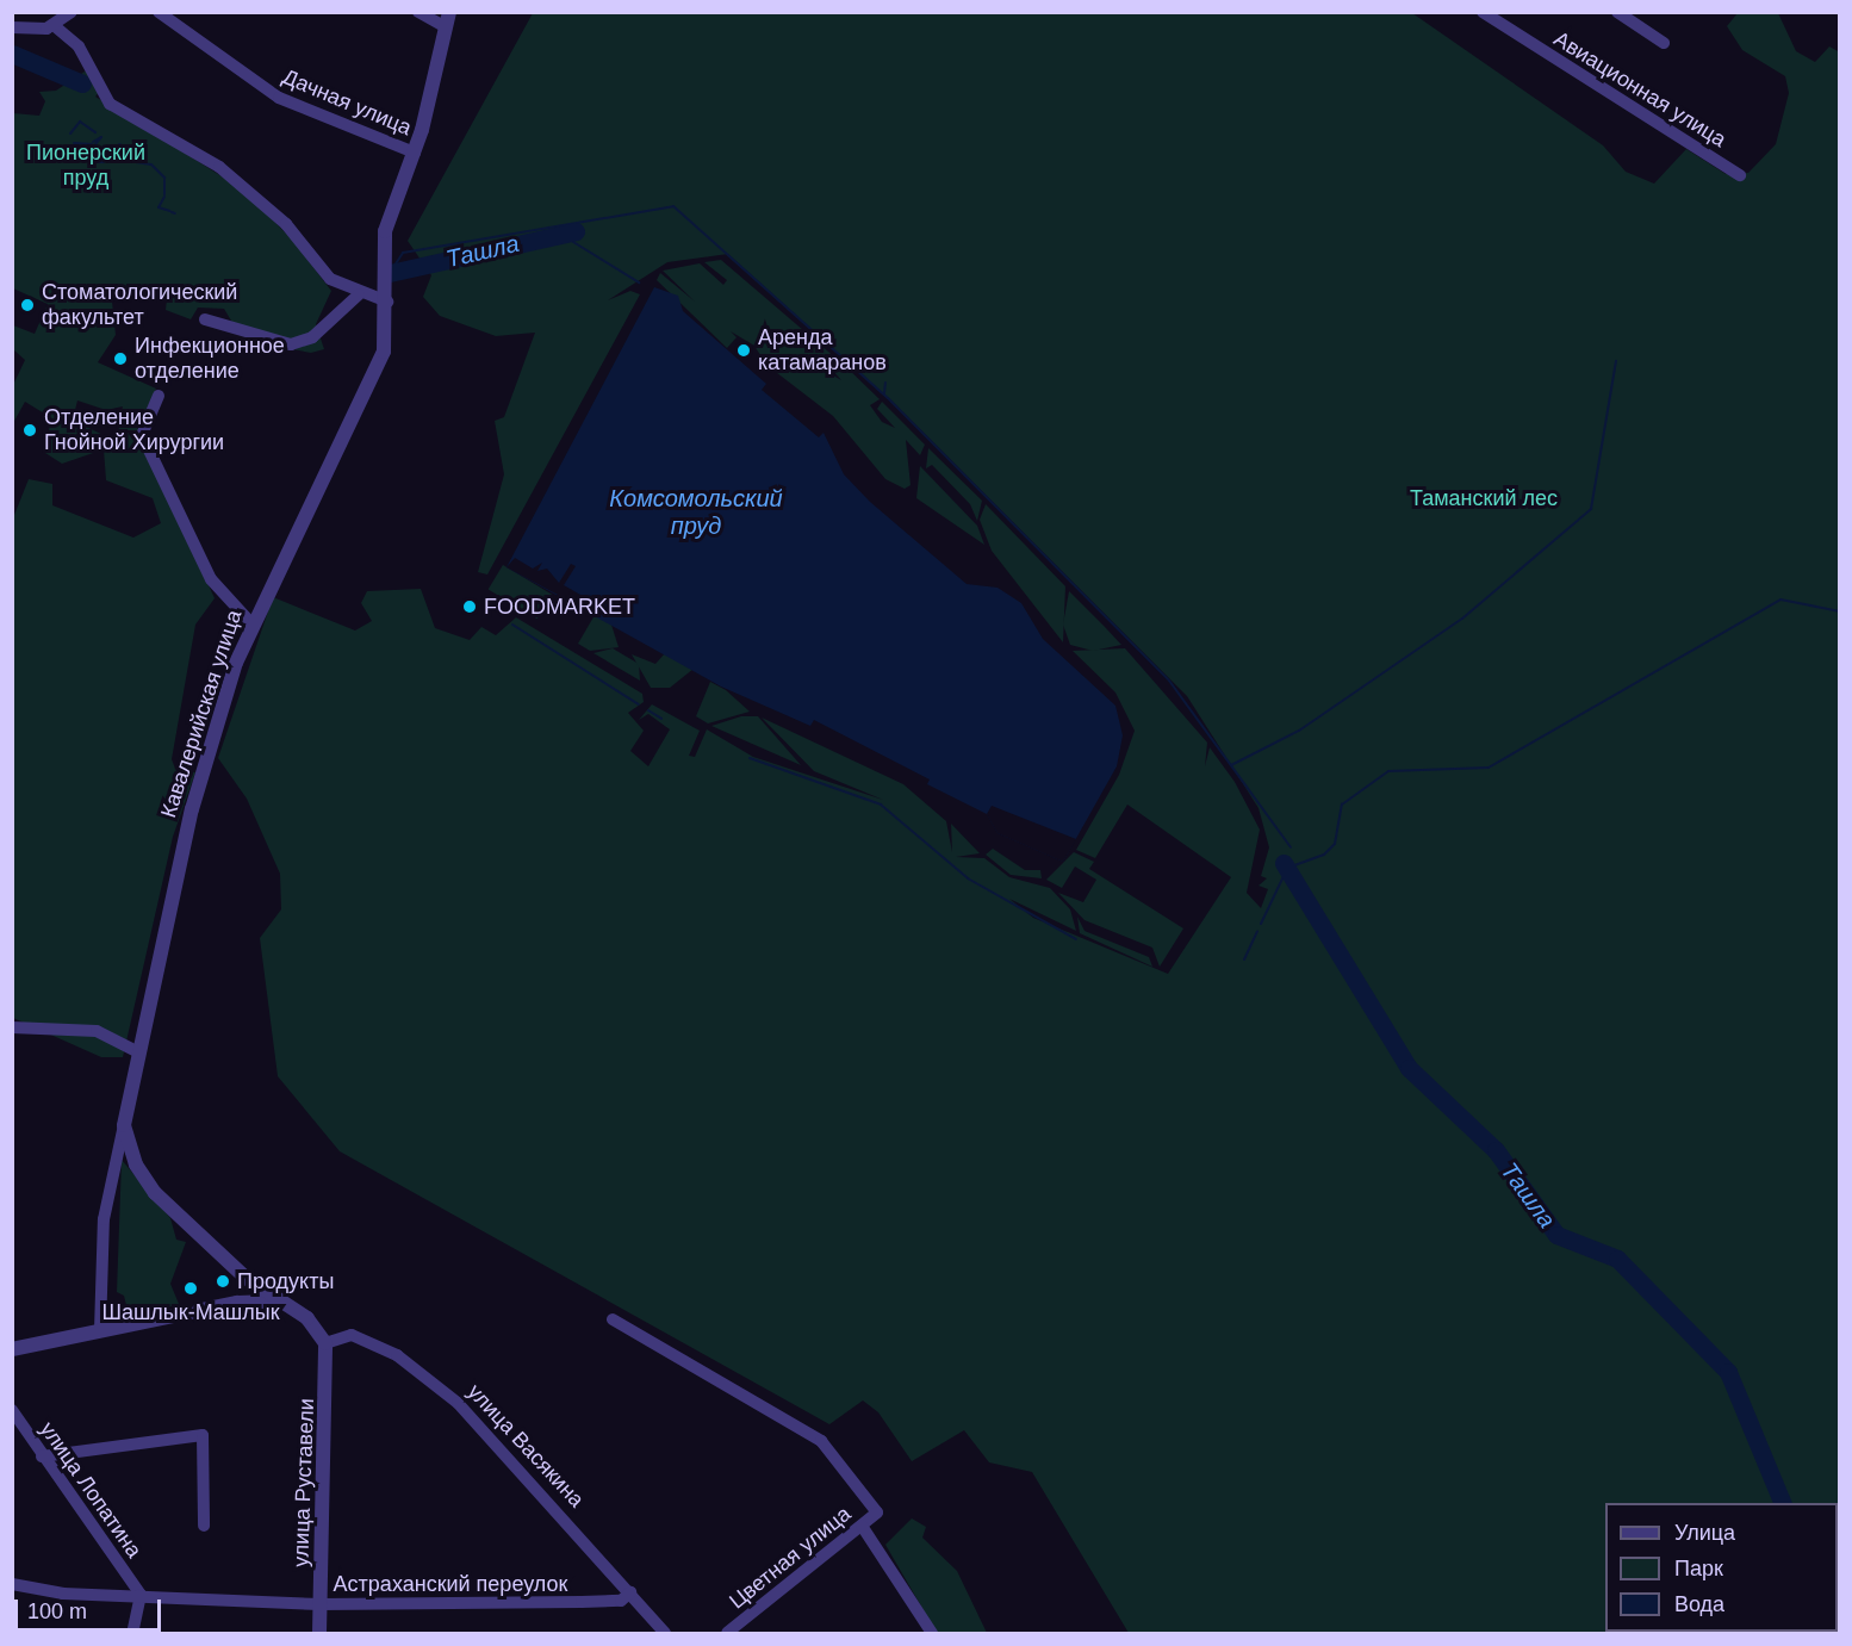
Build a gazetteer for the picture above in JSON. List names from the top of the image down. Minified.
{"streets":{"street":["Авиационная улица","Дачная улица","Кавалерийская улица","улица Васякина","улица Руставели","улица Лопатина","Цветная улица","Астраханский переулок"]},"crossings":[["Дачная улица","Кавалерийская улица"],["улица Васякина","улица Руставели"],["улица Васякина","Астраханский переулок"],["улица Руставели","Астраханский переулок"],["улица Лопатина","Астраханский переулок"]],"water":["Ташла","Комсомольский пруд"],"parks":["Пионерский пруд","Таманский лес"],"places":["Стоматологический факультет","Аренда катамаранов","Инфекционное отделение","Отделение Гнойной Хирургии","FOODMARKET","Продукты","Шашлык-Машлык"],"legend":["Улица","Парк","Вода"],"scale_bar":"100 m"}
